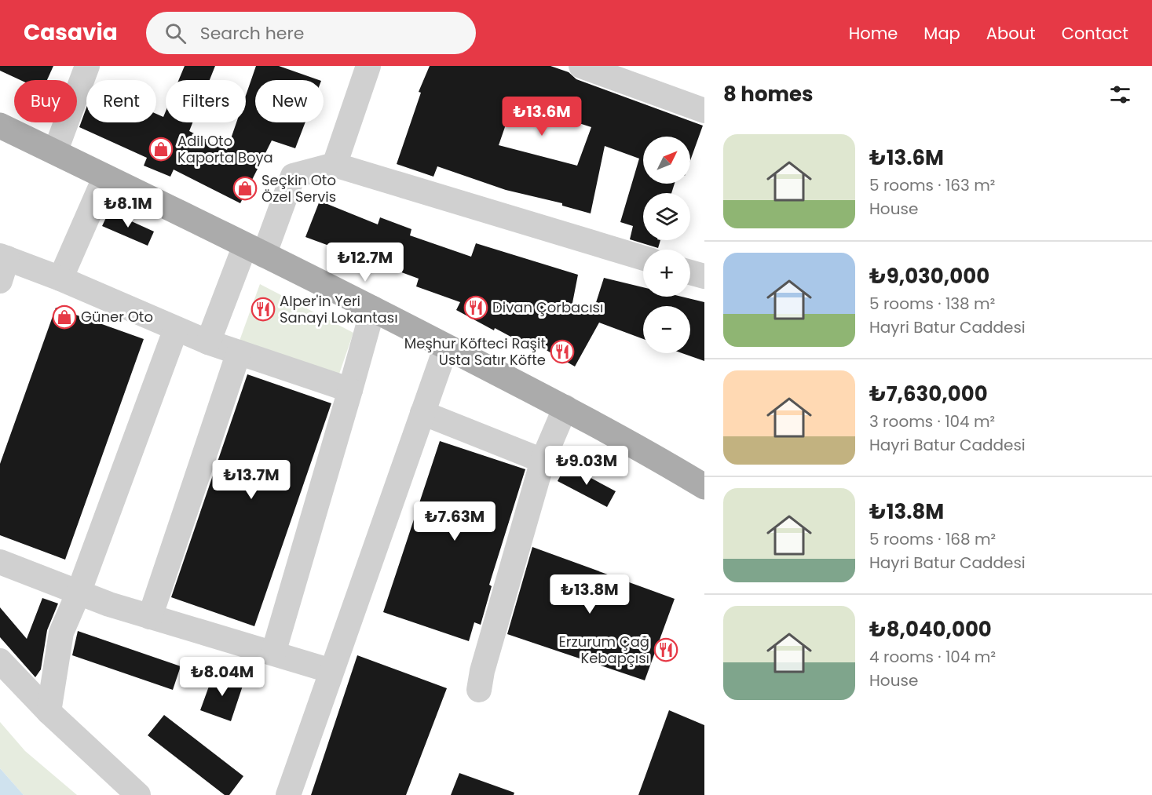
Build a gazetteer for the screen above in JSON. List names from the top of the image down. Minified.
{"places":{"shop":["Adil Oto Kaporta Boya","Seçkin Oto Özel Servis","Güner Oto"],"restaurant":["Divan Çorbacısı","Alper'in Yeri Sanayi Lokantası","Meşhur Köfteci Raşit Usta Satır Köfte","Erzurum Çağ Kebapçısı"]},"north":"top right","page":{"header":"Casavia","search":"Search here","nav":["Home","Map","About","Contact"],"heading":"8 homes","chip":["Buy","Rent","Filters","New"],"price":["₺13.6M","₺8.1M","₺12.7M","₺9.03M","₺13.7M","₺7.63M","₺13.8M","₺8.04M"],"list":[{"name":"₺13.6M","note":"5 rooms · 163 m² · House"},{"name":"₺9,030,000","note":"5 rooms · 138 m² · Hayri Batur Caddesi"},{"name":"₺7,630,000","note":"3 rooms · 104 m² · Hayri Batur Caddesi"},{"name":"₺13.8M","note":"5 rooms · 168 m² · Hayri Batur Caddesi"},{"name":"₺8,040,000","note":"4 rooms · 104 m² · House"}],"map_buttons":["+","−"]}}
